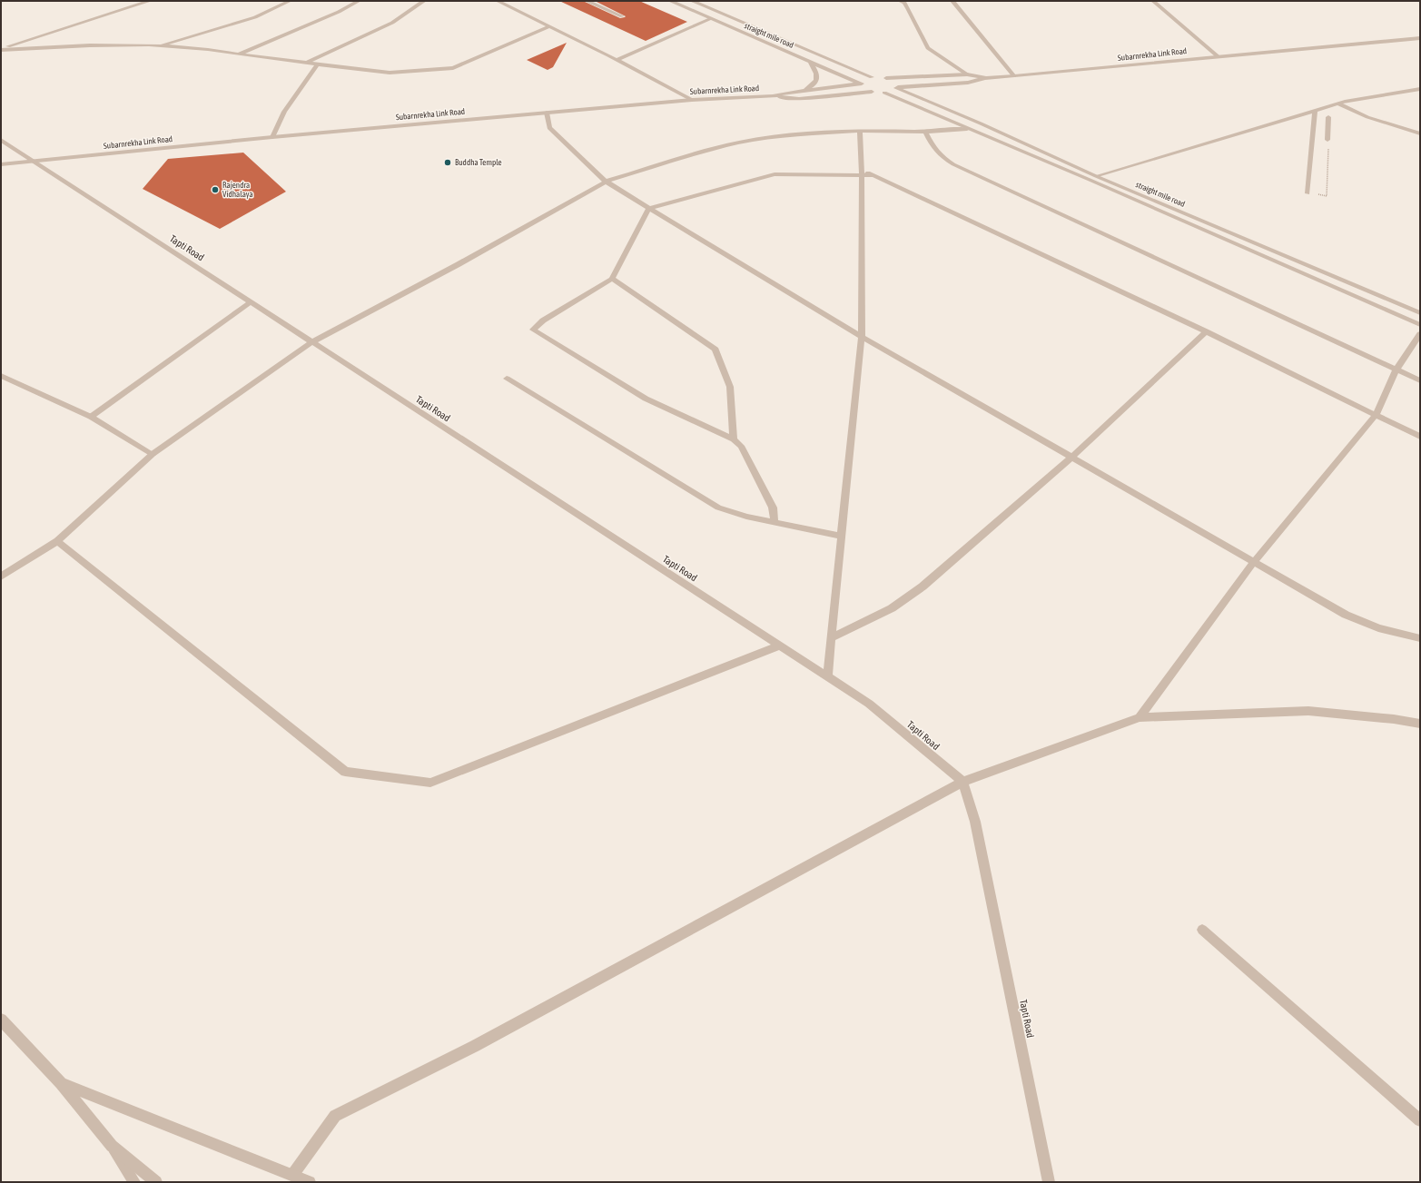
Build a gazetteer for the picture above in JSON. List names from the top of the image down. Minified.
{"streets":{"street":["straight mile road","Subarnrekha Link Road","Tapti Road"]},"crossings":[["straight mile road","Subarnrekha Link Road"],["Subarnrekha Link Road","Tapti Road"]],"places":["Buddha Temple","Rajendra Vidhalaya"]}
